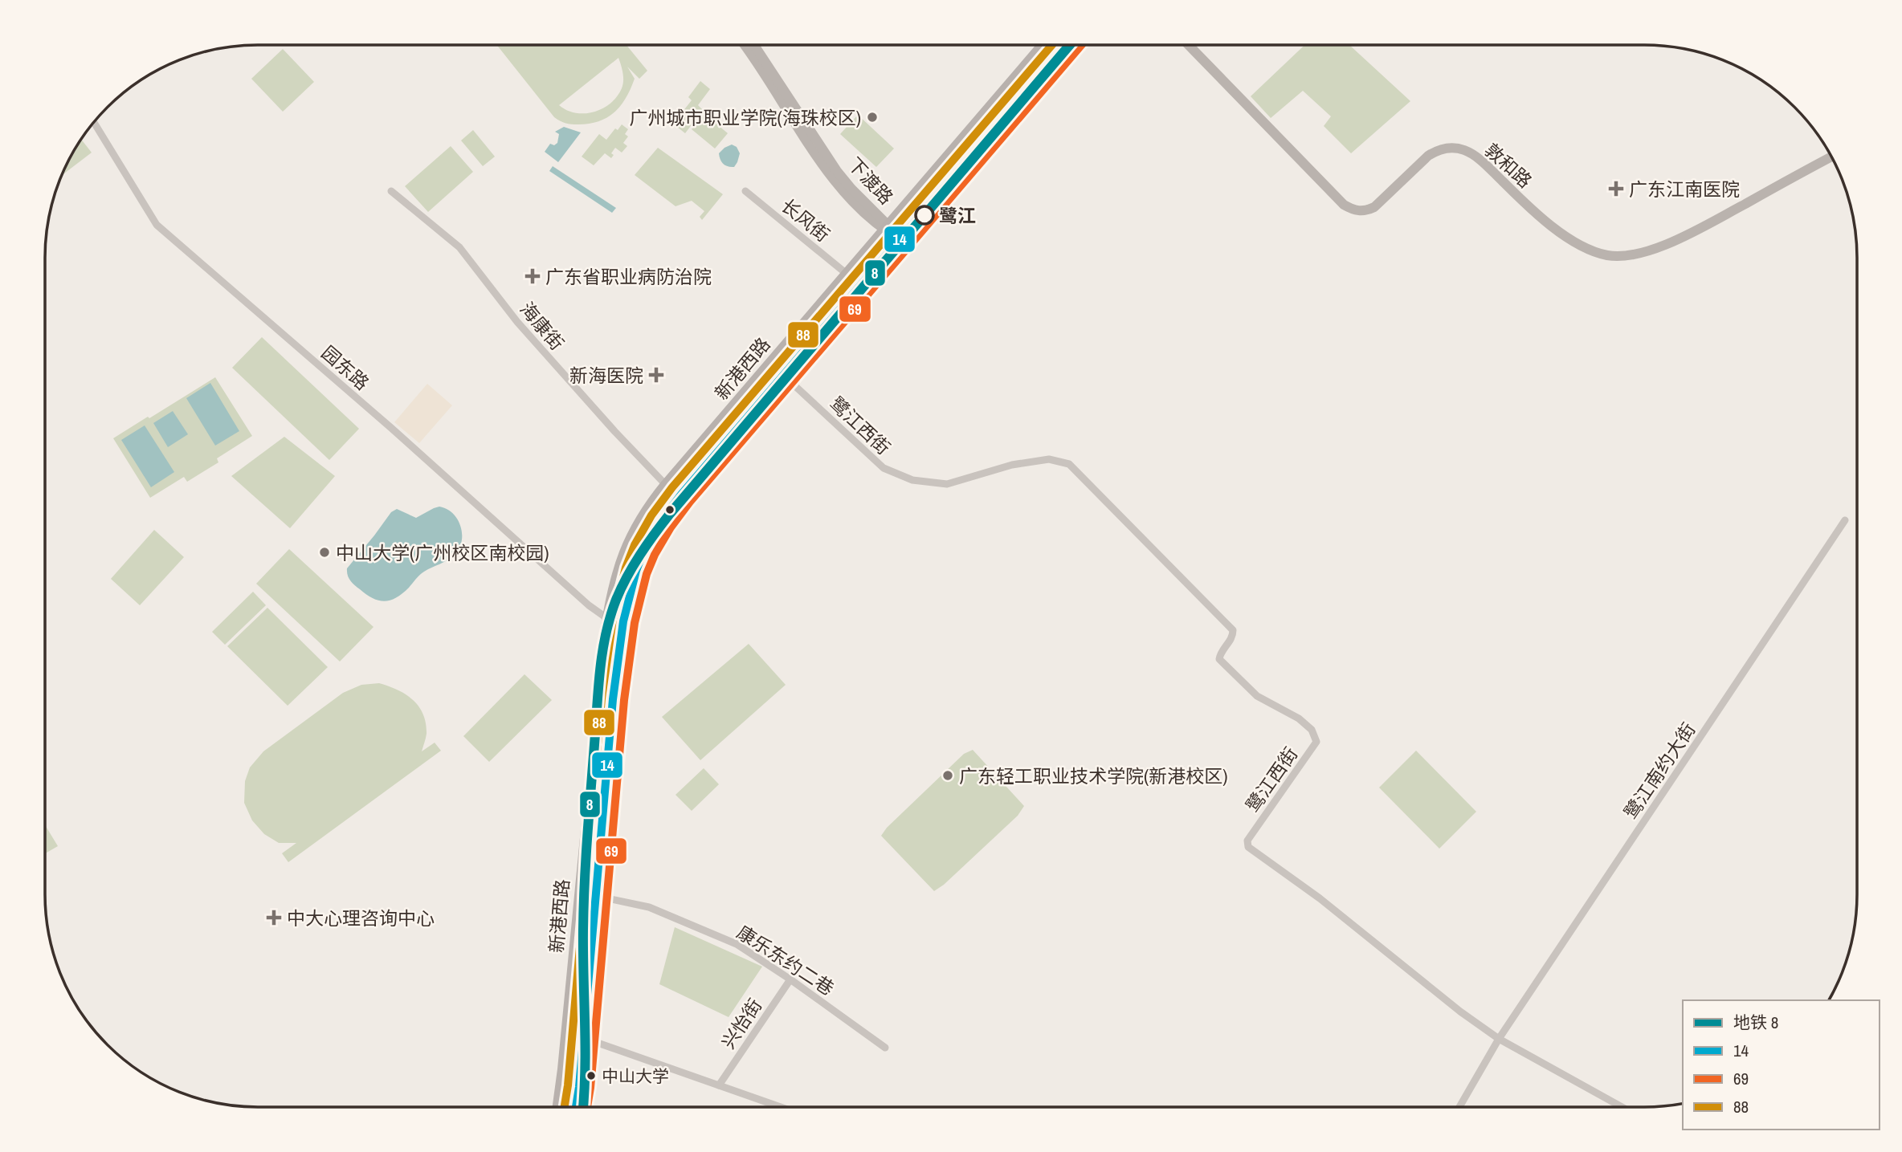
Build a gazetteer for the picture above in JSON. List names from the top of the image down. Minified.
{"streets":{"main road":["新港西路"],"street":["敦和路","下渡路","长风街","海康街","园东路","鹭江西街","鹭江南约大街","康乐东约二巷","兴怡街"]},"crossings":[["下渡路","新港西路"],["长风街","新港西路"],["海康街","新港西路"],["园东路","新港西路"],["新港西路","鹭江西街"],["新港西路","康乐东约二巷"],["鹭江西街","鹭江南约大街"],["康乐东约二巷","兴怡街"]],"places":{"other":["广州城市职业学院(海珠校区)","鹭江","中山大学(广州校区南校园)","广东轻工职业技术学院(新港校区)","中山大学"],"health":["广东江南医院","广东省职业病防治院","新海医院","中大心理咨询中心"]},"lines":["metro line 8","transit line 14","transit line 69","transit line 88"],"legend":["地铁 8","14","69","88"]}
